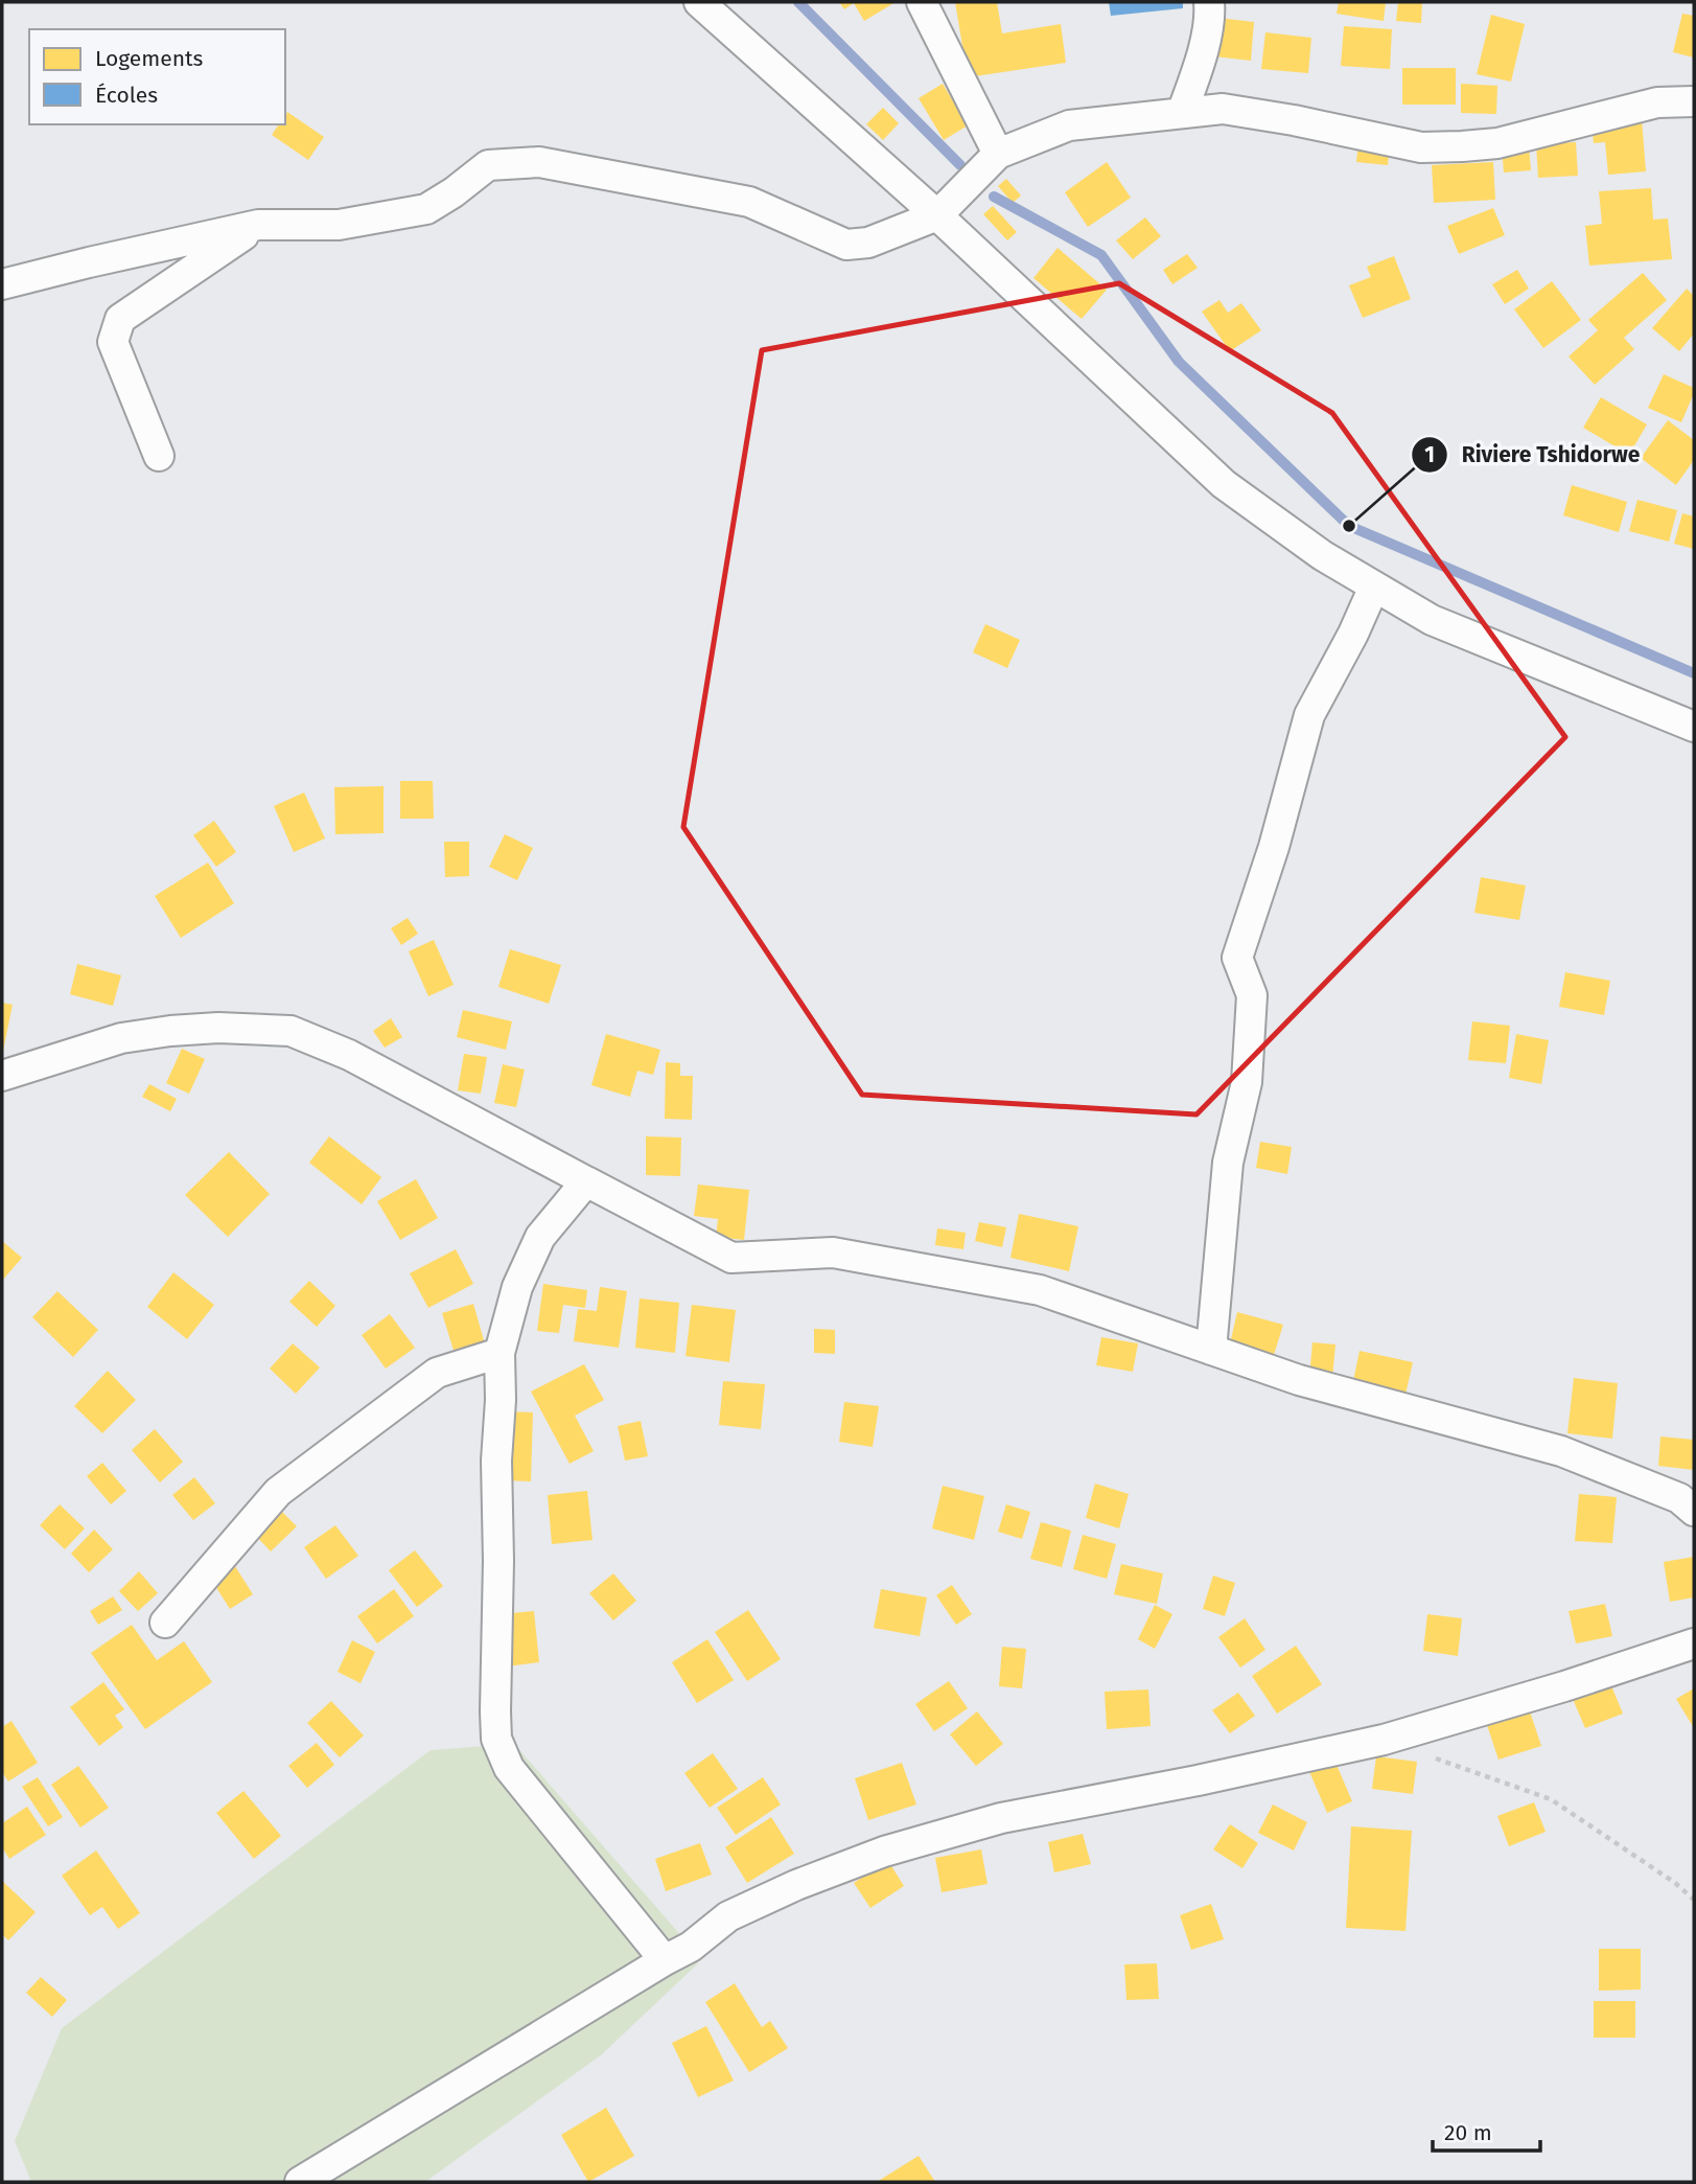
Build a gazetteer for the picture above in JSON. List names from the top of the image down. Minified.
{"places":["Riviere Tshidorwe"],"legend":["Logements","Écoles"],"scale_bar":"20 m"}
